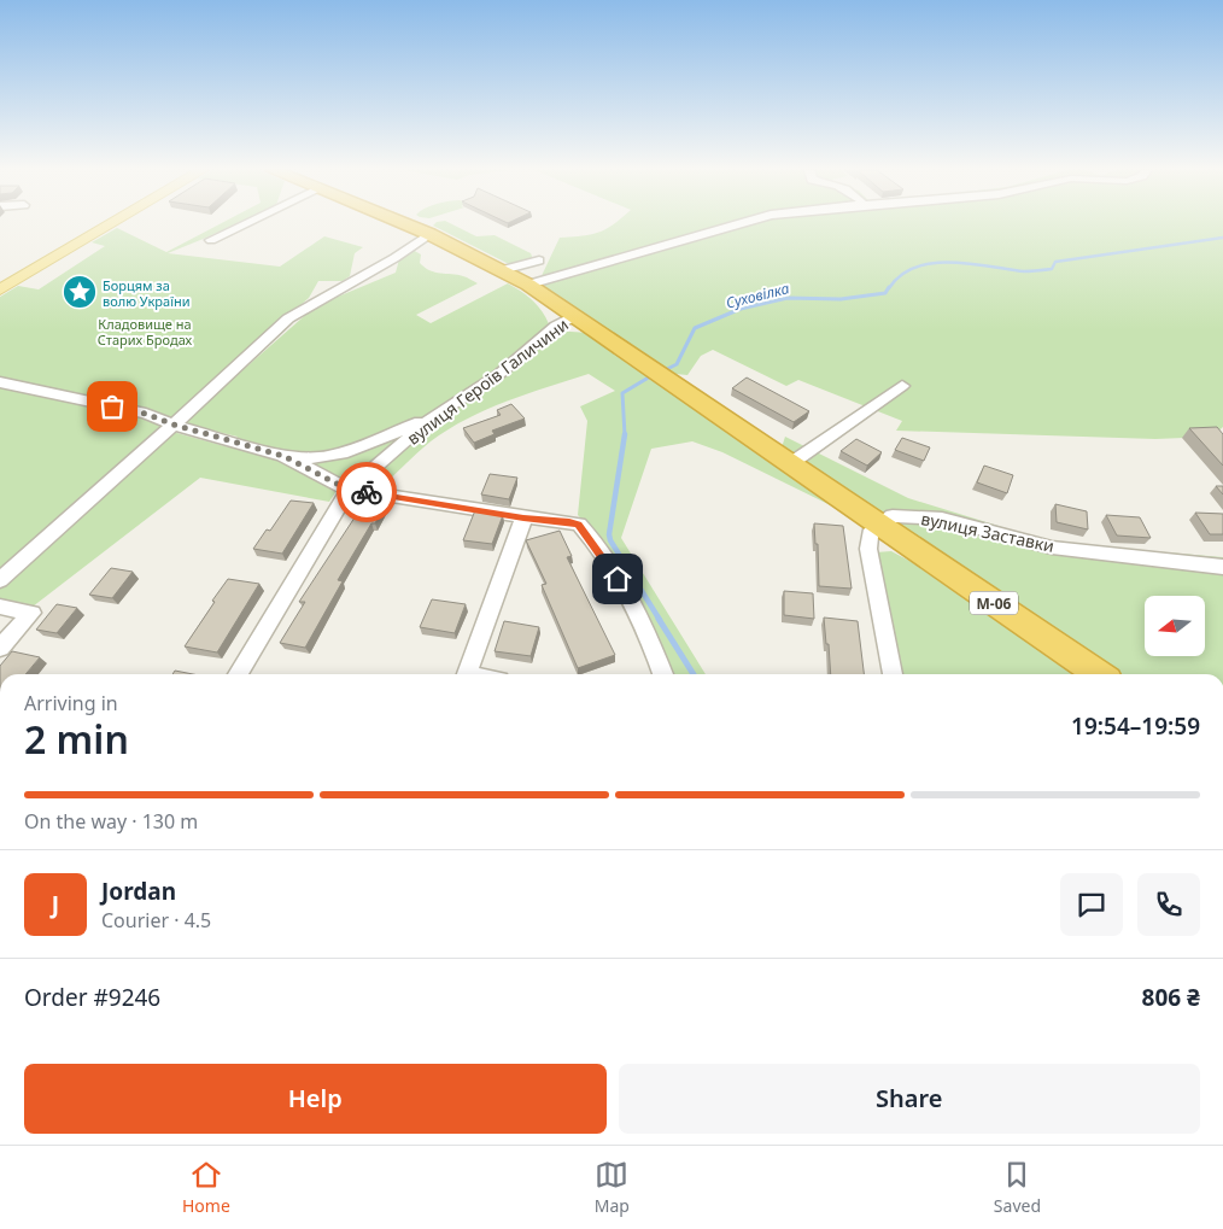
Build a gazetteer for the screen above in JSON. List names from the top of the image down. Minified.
{"streets":{"highway":["М-06"],"street":["вулиця Героїв Галичини","вулиця Заставки"]},"crossings":[["вулиця Героїв Галичини","М-06"],["вулиця Заставки","М-06"]],"water":["Суховілка"],"parks":["Кладовище на Старих Бродах"],"places":{"place":["Борцям за волю України"]},"north":"left","page":{"heading":["2 min","Arriving in","19:54–19:59"],"panel":["Jordan","Courier · 4.5","Order #9246","806 ₴"],"bar":"On the way · 130 m","round":"J","buttons":["Help","Share"],"tabs":["Home","Map","Saved"]}}
